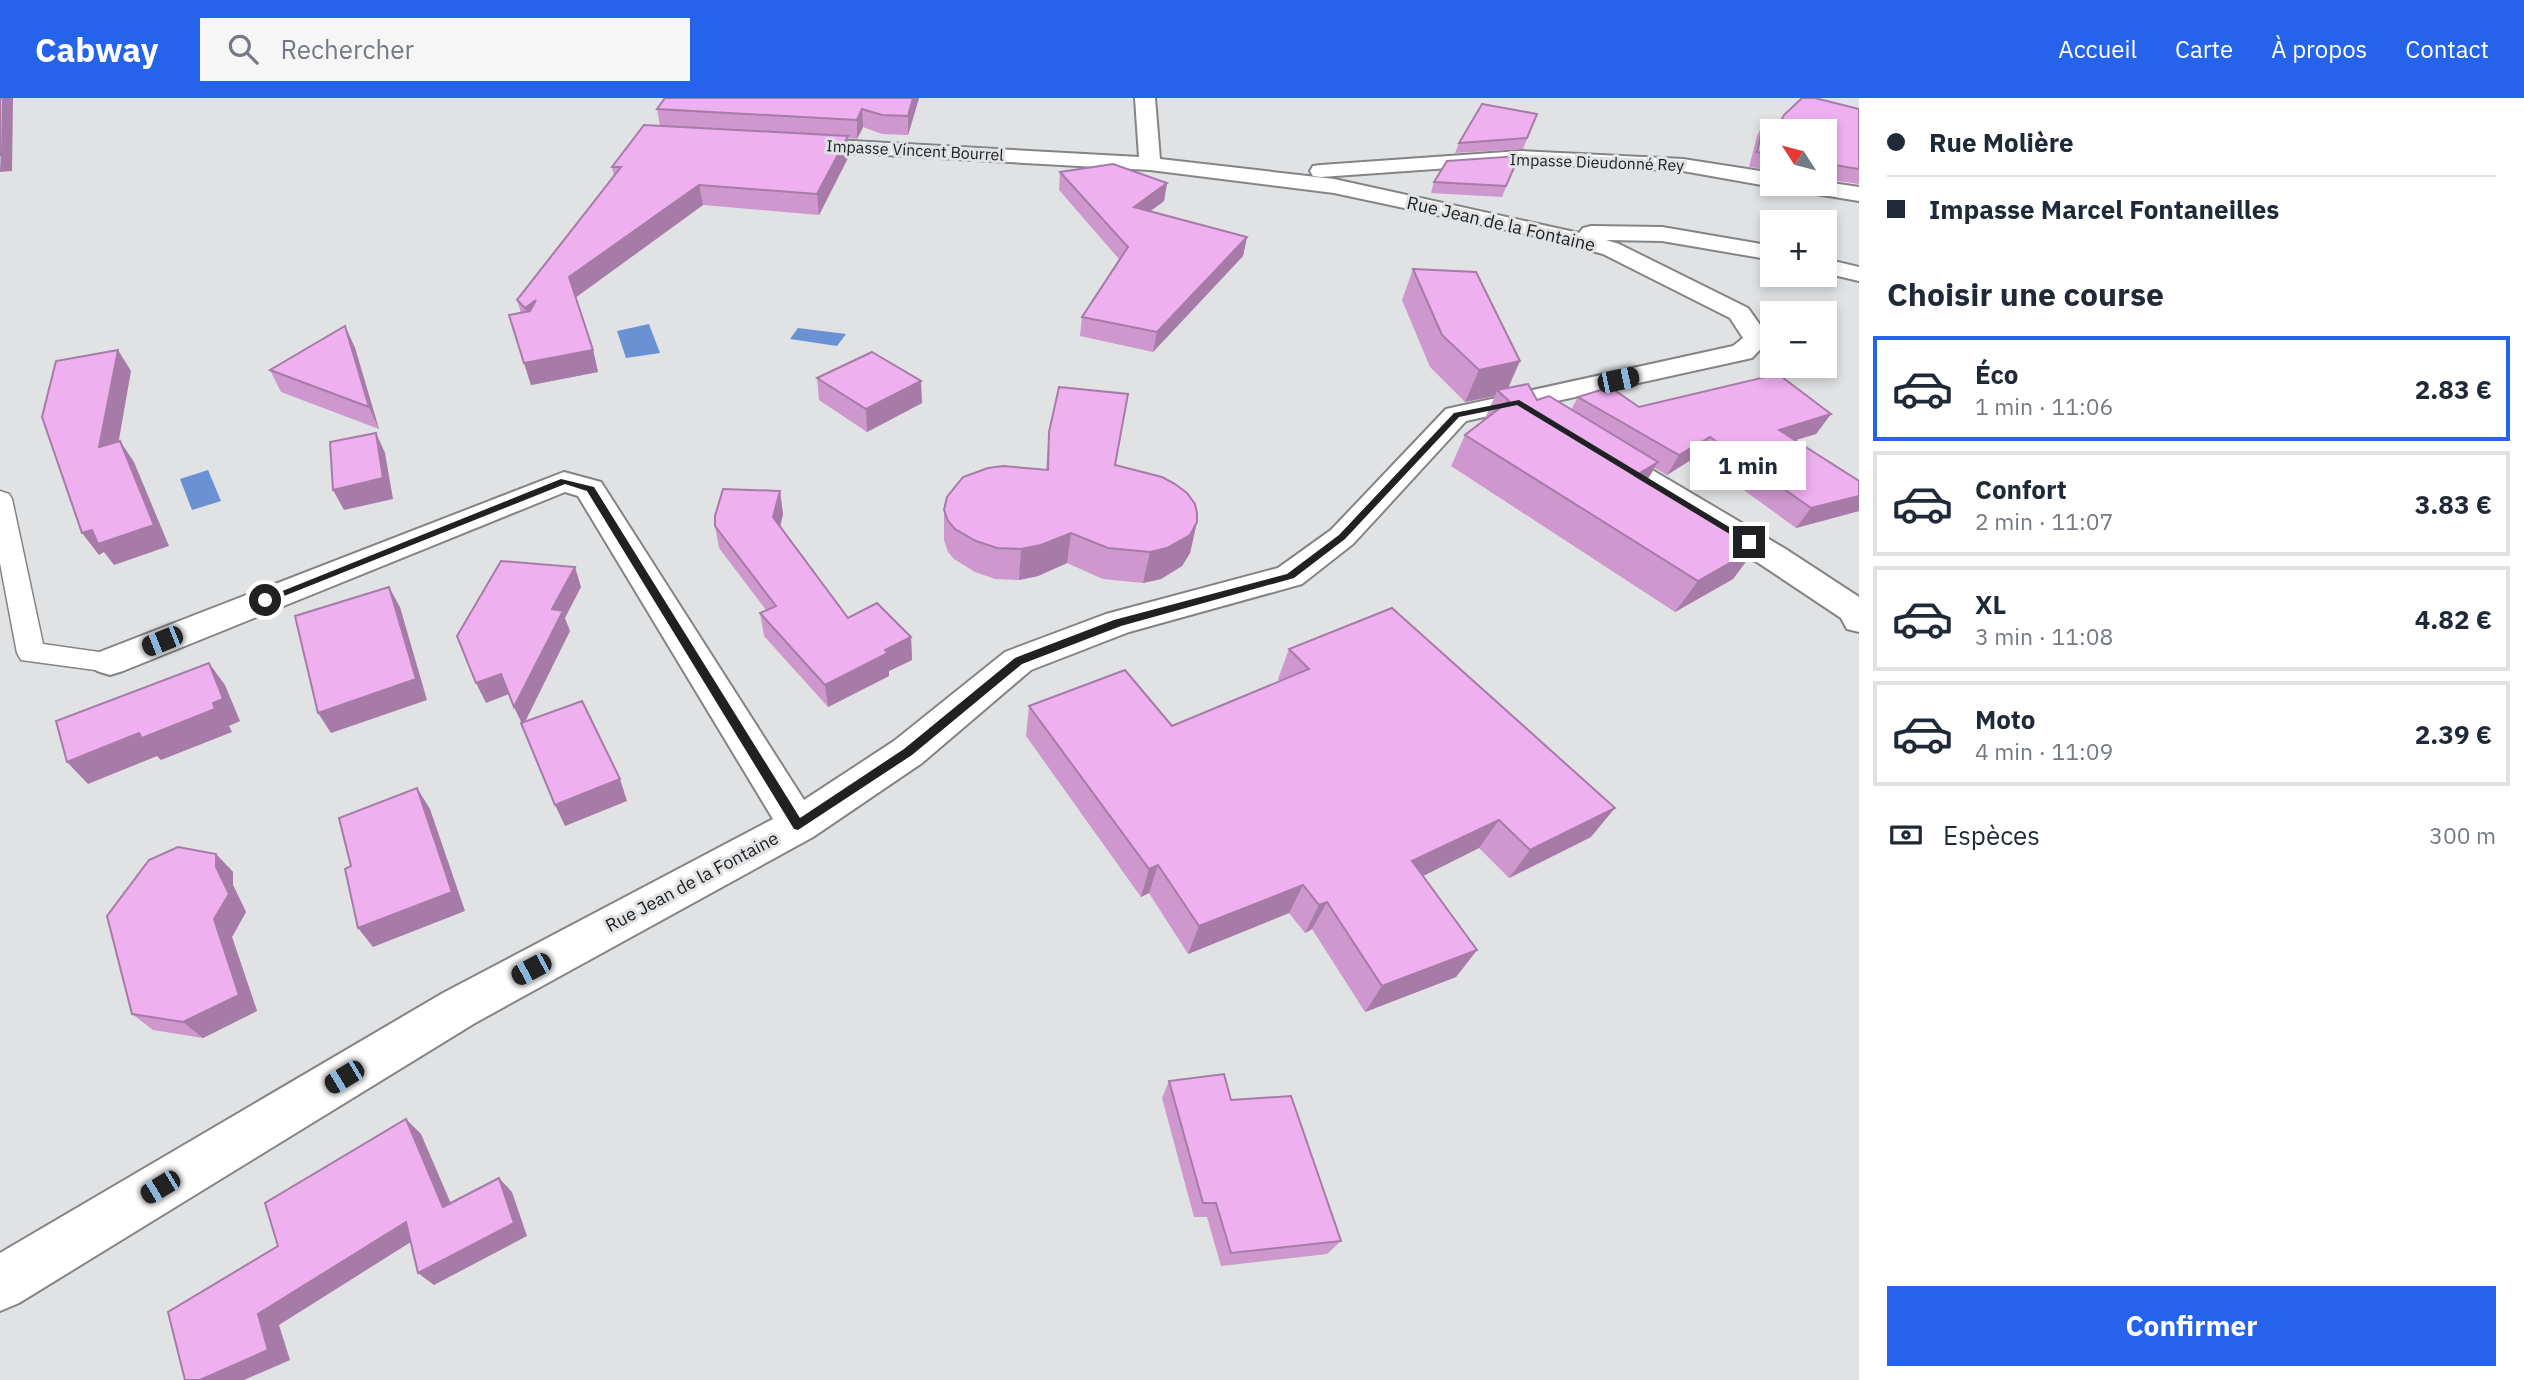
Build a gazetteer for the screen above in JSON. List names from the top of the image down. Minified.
{"streets":{"street":["Impasse Vincent Bourrel","Impasse Dieudonné Rey","Rue Jean de la Fontaine"]},"crossings":[["Impasse Vincent Bourrel","Rue Jean de la Fontaine"],["Impasse Dieudonné Rey","Rue Jean de la Fontaine"]],"north":"top left","page":{"header":"Cabway","search":"Rechercher","nav":["Accueil","Carte","À propos","Contact"],"banner":["Rue Molière","Impasse Marcel Fontaneilles"],"map_buttons":["+","−"],"heading":"Choisir une course","list":[{"name":"Éco","note":"1 min · 11:06","value":"2.83 €"},{"name":"Confort","note":"2 min · 11:07","value":"3.83 €"},{"name":"XL","note":"3 min · 11:08","value":"4.82 €"},{"name":"Moto","note":"4 min · 11:09","value":"2.39 €"}],"bubble":"1 min","pay":["Espèces","300 m"],"buttons":"Confirmer"}}
